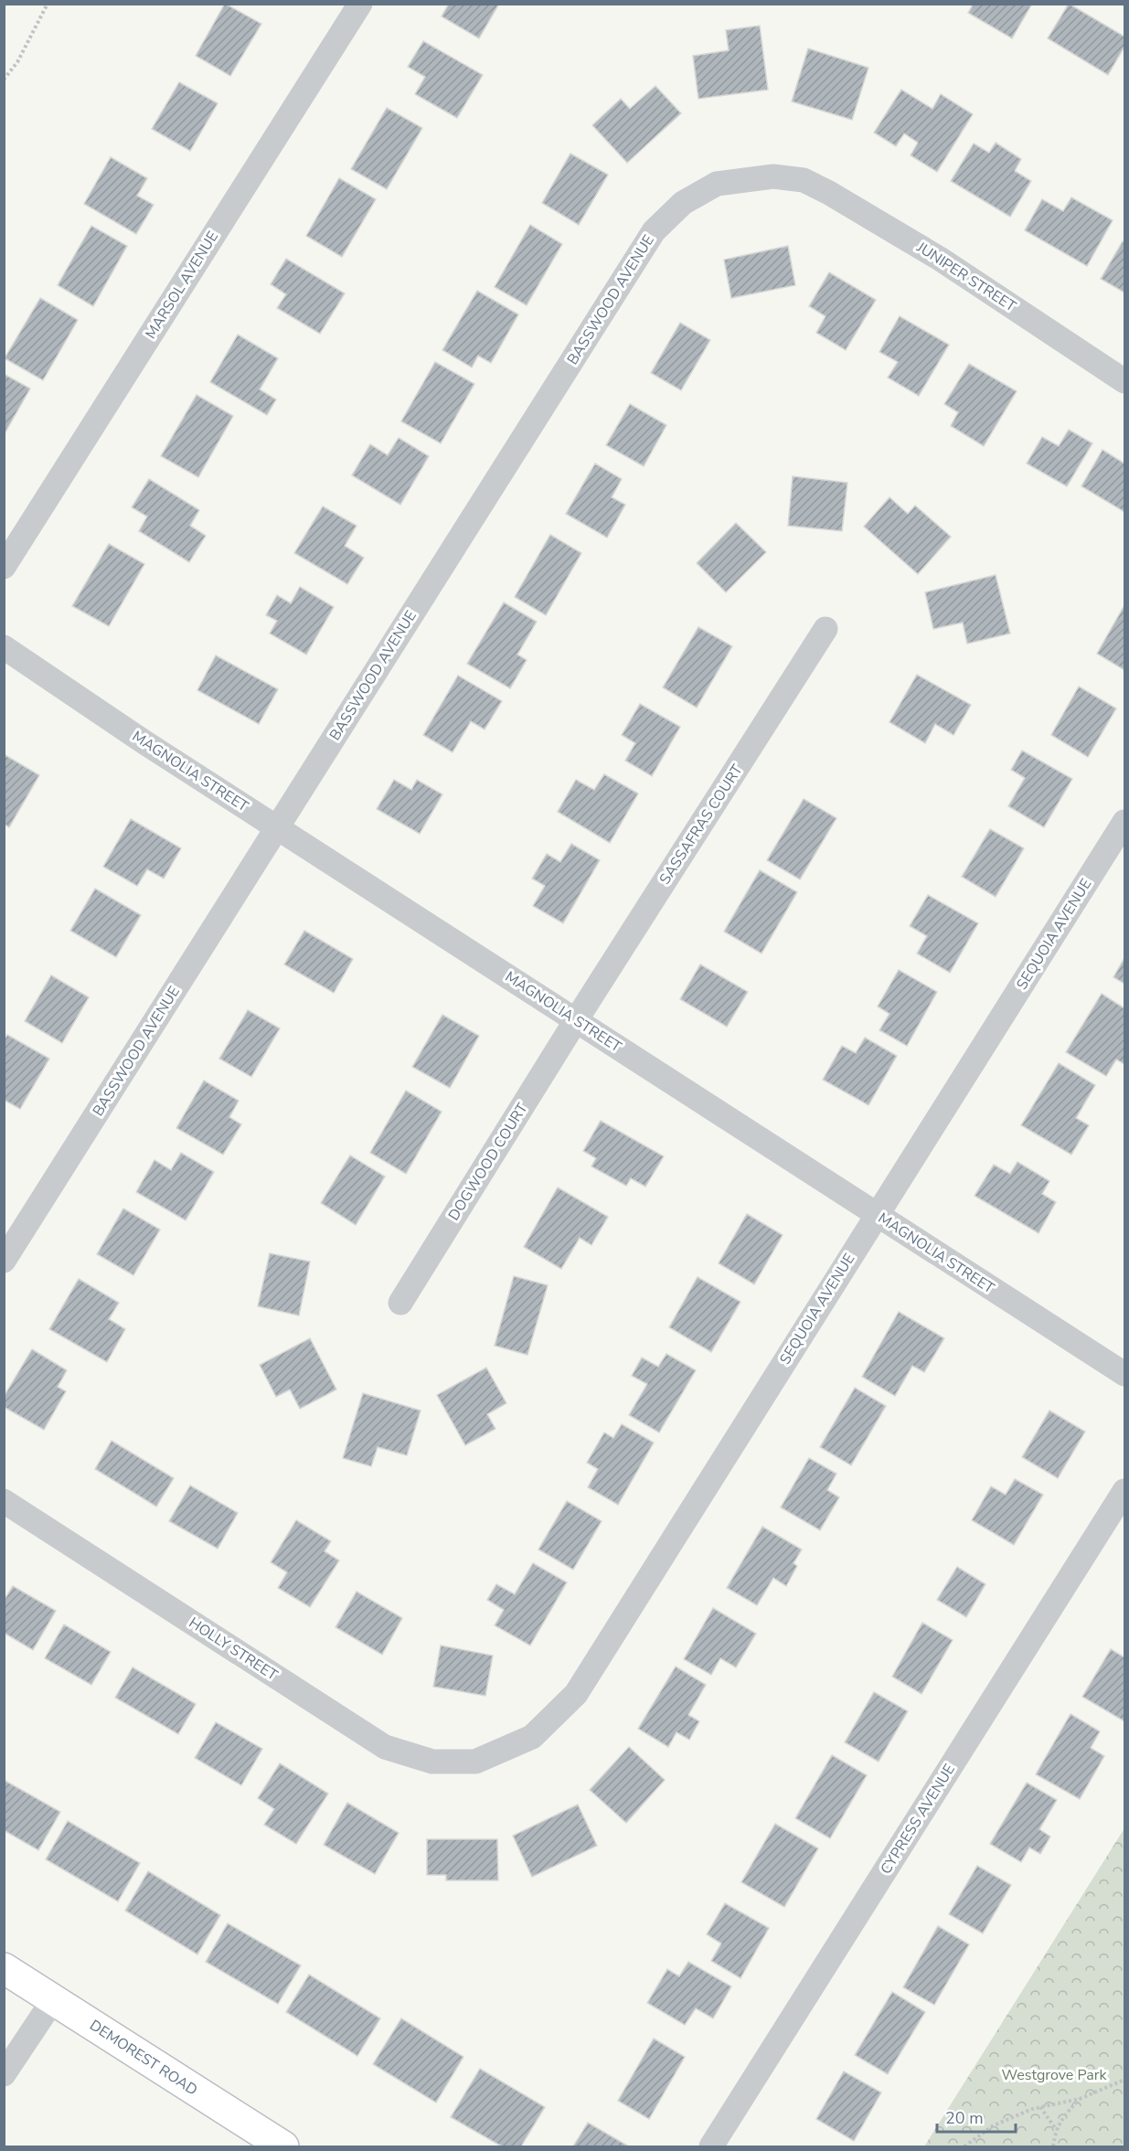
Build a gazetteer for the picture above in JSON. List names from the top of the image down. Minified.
{"streets":{"street":["JUNIPER STREET","MARSOL AVENUE","BASSWOOD AVENUE","MAGNOLIA STREET","SASSAFRAS COURT","SEQUOIA AVENUE","DOGWOOD COURT","HOLLY STREET","CYPRESS AVENUE","DEMOREST ROAD"]},"crossings":[["JUNIPER STREET","BASSWOOD AVENUE"],["BASSWOOD AVENUE","MAGNOLIA STREET"],["MAGNOLIA STREET","SASSAFRAS COURT"],["MAGNOLIA STREET","SEQUOIA AVENUE"],["MAGNOLIA STREET","DOGWOOD COURT"],["SASSAFRAS COURT","DOGWOOD COURT"],["SEQUOIA AVENUE","HOLLY STREET"]],"parks":["Westgrove Park"],"scale_bar":"20 m"}
